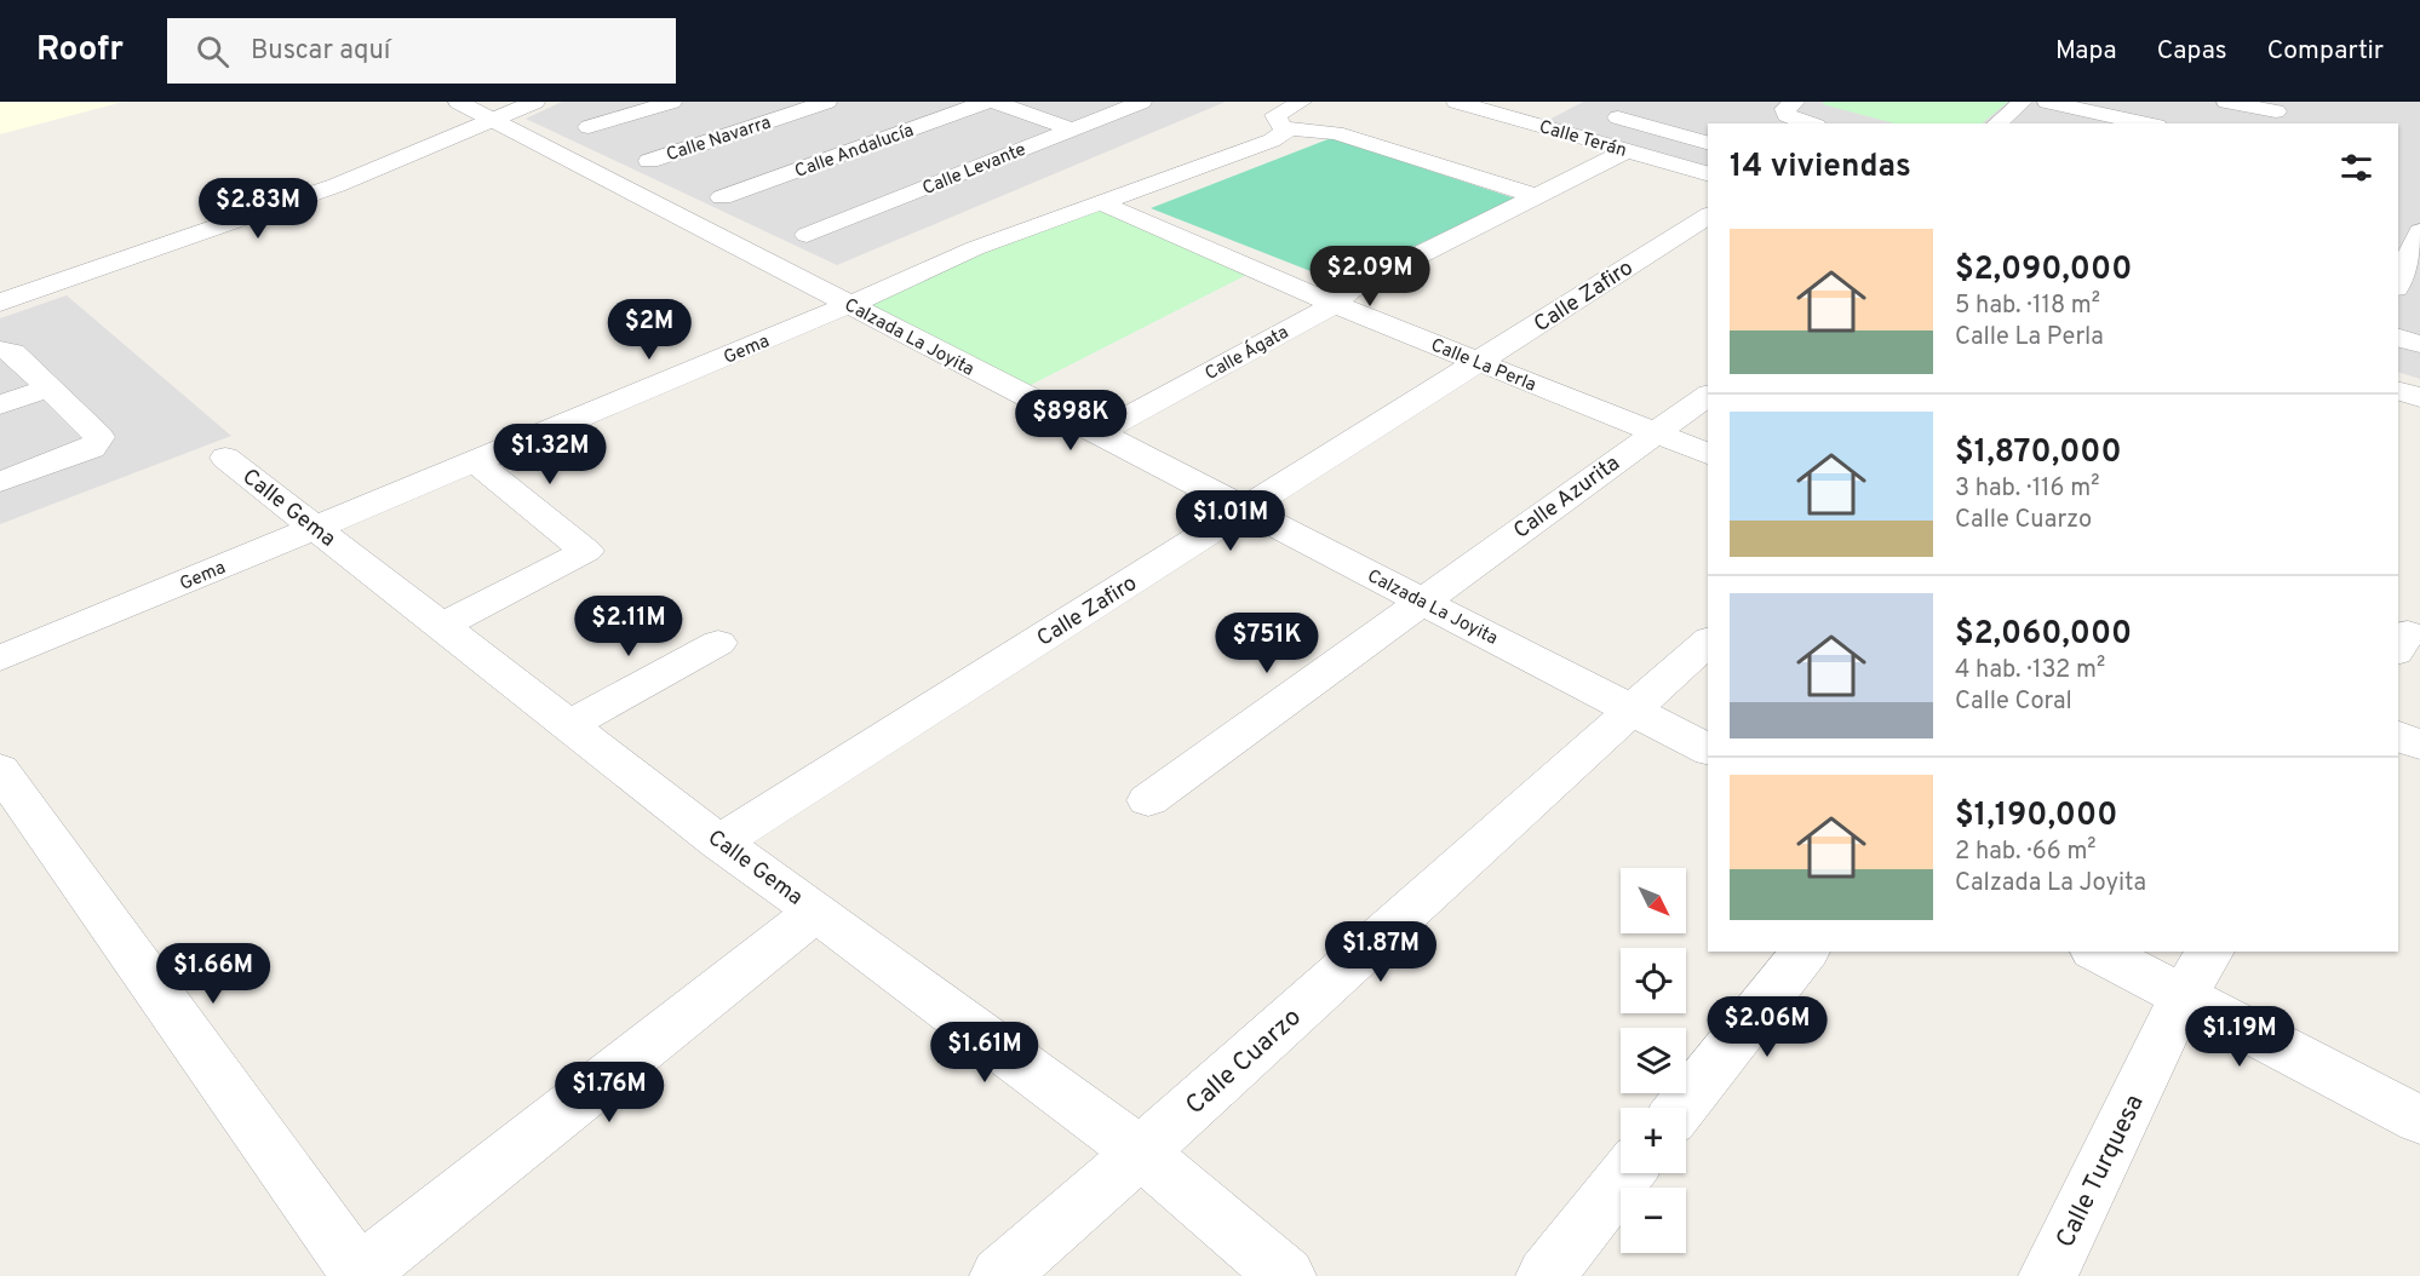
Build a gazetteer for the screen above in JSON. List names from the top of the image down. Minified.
{"streets":{"street":["Calle Navarra","Calle Terán","Calle Andalucía","Calle Levante","Calle Zafiro","Calzada La Joyita","Gema","Calle Ágata","Calle La Perla","Calle Azurita","Calle Gema","Calle Cuarzo","Calle Turquesa"]},"crossings":[["Calle Terán","Calle Ágata"],["Calle Zafiro","Calzada La Joyita"],["Calle Zafiro","Calle La Perla"],["Calle Zafiro","Calle Gema"],["Calzada La Joyita","Gema"],["Calzada La Joyita","Calle Ágata"],["Calzada La Joyita","Calle Azurita"],["Calzada La Joyita","Calle Cuarzo"],["Gema","Calle La Perla"],["Gema","Calle Gema"],["Calle Ágata","Calle La Perla"],["Calle La Perla","Calle Azurita"],["Calle Gema","Calle Cuarzo"]],"north":"bottom right","page":{"header":"Roofr","search":"Buscar aquí","nav":["Mapa","Capas","Compartir"],"heading":"14 viviendas","price":["$2.83M","$2.09M","$2M","$898K","$1.32M","$1.01M","$2.11M","$751K","$1.87M","$1.66M","$2.06M","$1.19M","$1.61M","$1.76M"],"list":[{"name":"$2,090,000","note":"5 hab. · 118 m² · Calle La Perla"},{"name":"$1,870,000","note":"3 hab. · 116 m² · Calle Cuarzo"},{"name":"$2,060,000","note":"4 hab. · 132 m² · Calle Coral"},{"name":"$1,190,000","note":"2 hab. · 66 m² · Calzada La Joyita"}],"map_buttons":["+","−"]}}
